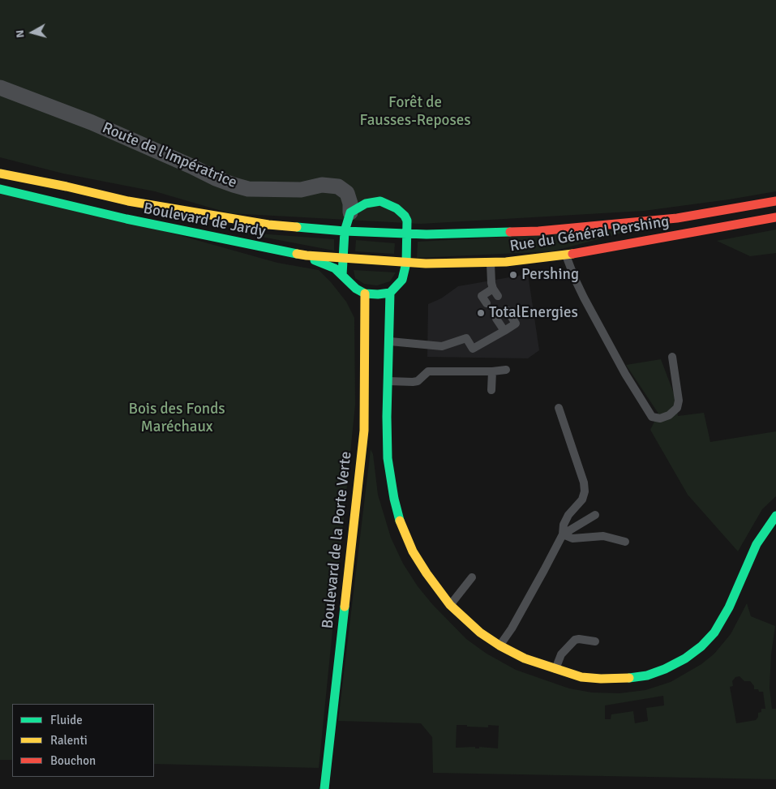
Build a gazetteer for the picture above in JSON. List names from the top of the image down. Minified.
{"streets":{"main road":["Boulevard de Jardy","Rue du Général Pershing","Boulevard de la Porte Verte"],"street":["Route de l'Impératrice"]},"crossings":[["Boulevard de Jardy","Rue du Général Pershing"]],"parks":["Forêt de Fausses-Reposes","Bois des Fonds Maréchaux"],"places":["Pershing","TotalEnergies"],"legend":["Fluide","Ralenti","Bouchon"],"north":"left"}
